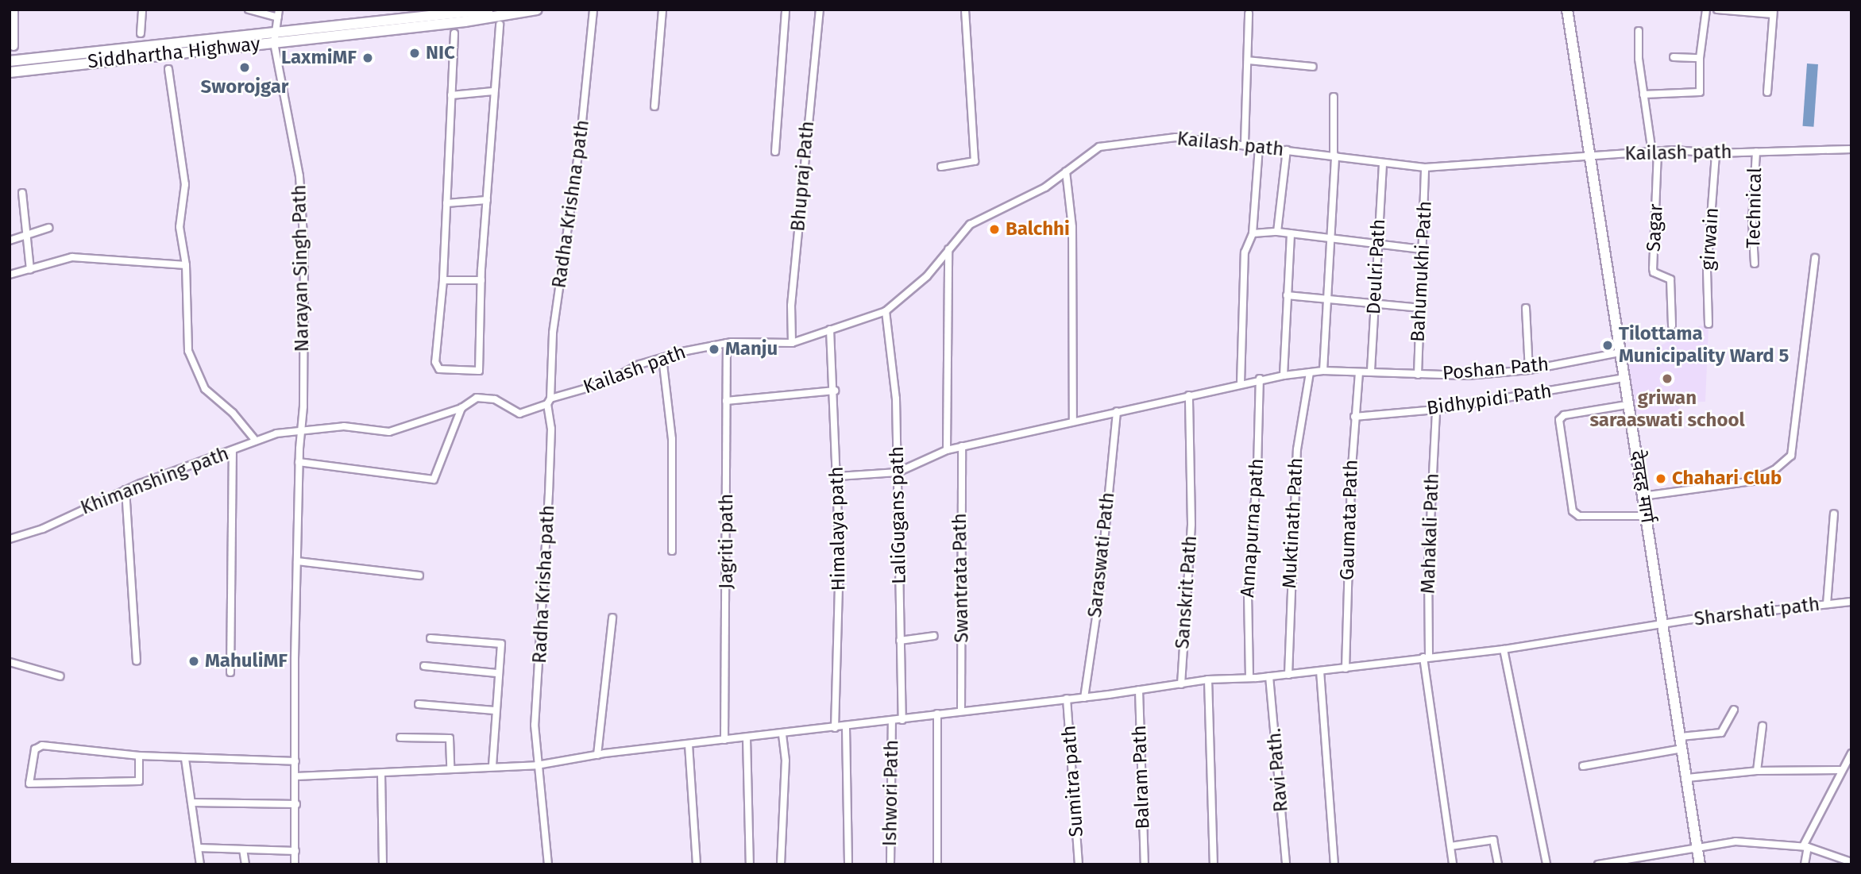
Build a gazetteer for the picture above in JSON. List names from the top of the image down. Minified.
{"streets":{"main road":["Siddhartha Highway","देवदह मार्ग"],"street":["Kailash path","Bhupraj Path","Radha Krishna path","Technical","Sagar","girwain","Deulri Path","Narayan Singh Path","Bahumukhi Path","Poshan Path","Bidhypidi Path","Khimanshing path","LaliGugans path","Gaumata Path","Muktinath Path","Annapurna path","Himalaya path","Mahakali Path","Jagriti path","Saraswati Path","Swantrata Path","Radha Krisha path","Sanskrit Path","Sharshati path","Ravi Path.","Balram Path","Sumitra path","Ishwori Path"]},"crossings":[["Siddhartha Highway","Narayan Singh Path"],["Kailash path","Bhupraj Path"],["Kailash path","Radha Krishna path"],["Kailash path","Technical"],["Kailash path","Sagar"],["Kailash path","girwain"],["Kailash path","Deulri Path"],["Kailash path","Bahumukhi Path"],["Kailash path","Khimanshing path"],["Kailash path","देवदह मार्ग"],["Kailash path","LaliGugans path"],["Kailash path","Himalaya path"],["Kailash path","Jagriti path"],["Kailash path","Radha Krisha path"],["Radha Krishna path","Radha Krisha path"],["Deulri Path","Poshan Path"],["Narayan Singh Path","Khimanshing path"],["Narayan Singh Path","Sharshati path"],["Bahumukhi Path","Poshan Path"],["Poshan Path","देवदह मार्ग"],["Poshan Path","LaliGugans path"],["Poshan Path","Gaumata Path"],["Poshan Path","Muktinath Path"],["Poshan Path","Annapurna path"],["Poshan Path","Saraswati Path"],["Poshan Path","Swantrata Path"],["Poshan Path","Sanskrit Path"],["Bidhypidi Path","देवदह मार्ग"],["Bidhypidi Path","Gaumata Path"],["Bidhypidi Path","Mahakali Path"],["देवदह मार्ग","Sharshati path"],["LaliGugans path","Sharshati path"],["Gaumata Path","Sharshati path"],["Muktinath Path","Sharshati path"],["Annapurna path","Sharshati path"],["Himalaya path","Sharshati path"],["Mahakali Path","Sharshati path"],["Jagriti path","Sharshati path"],["Saraswati Path","Sharshati path"],["Swantrata Path","Sharshati path"],["Radha Krisha path","Sharshati path"],["Sanskrit Path","Sharshati path"],["Sharshati path","Ravi Path."],["Sharshati path","Balram Path"],["Sharshati path","Sumitra path"],["Sharshati path","Ishwori Path"]],"places":["NIC","LaxmiMF","Sworojgar","Balchhi","Tilottama Municipality Ward 5","Manju","griwan saraaswati school","Chahari Club","MahuliMF"]}
